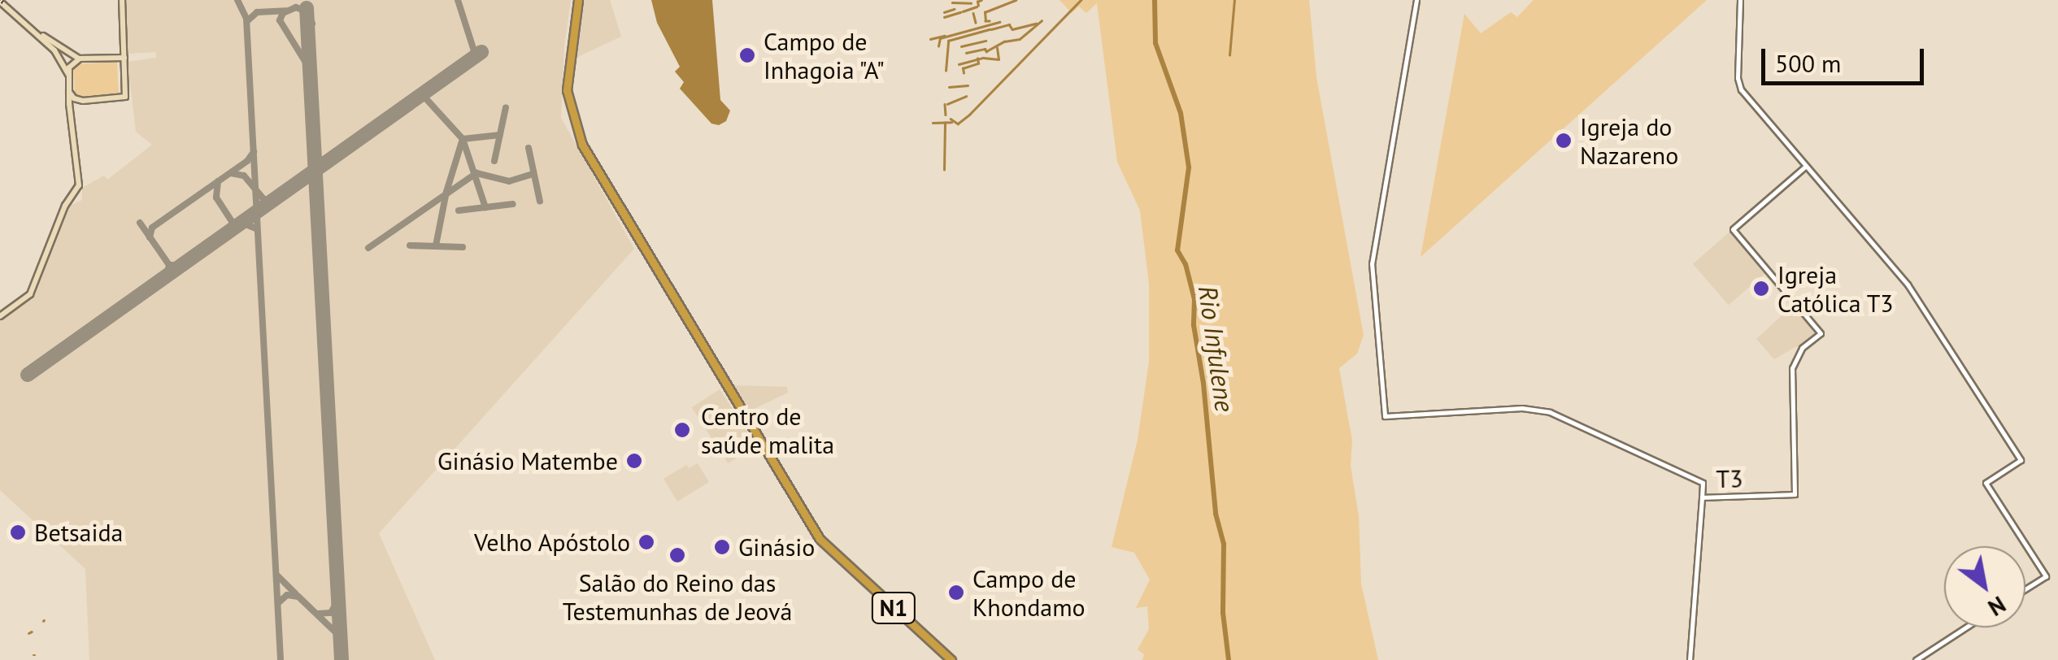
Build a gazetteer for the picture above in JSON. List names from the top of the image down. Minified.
{"streets":{"highway":["N1"],"street":["T3"]},"water":["Rio Infulene"],"places":["Campo de Inhagoia \"A\"","Igreja do Nazareno","Igreja Católica T3","Centro de saúde malita","Ginásio Matembe","Betsaida","Velho Apóstolo","Ginásio","Salão do Reino das Testemunhas de Jeová","Campo de Khondamo"],"scale_bar":"500 m","north":"bottom right"}
